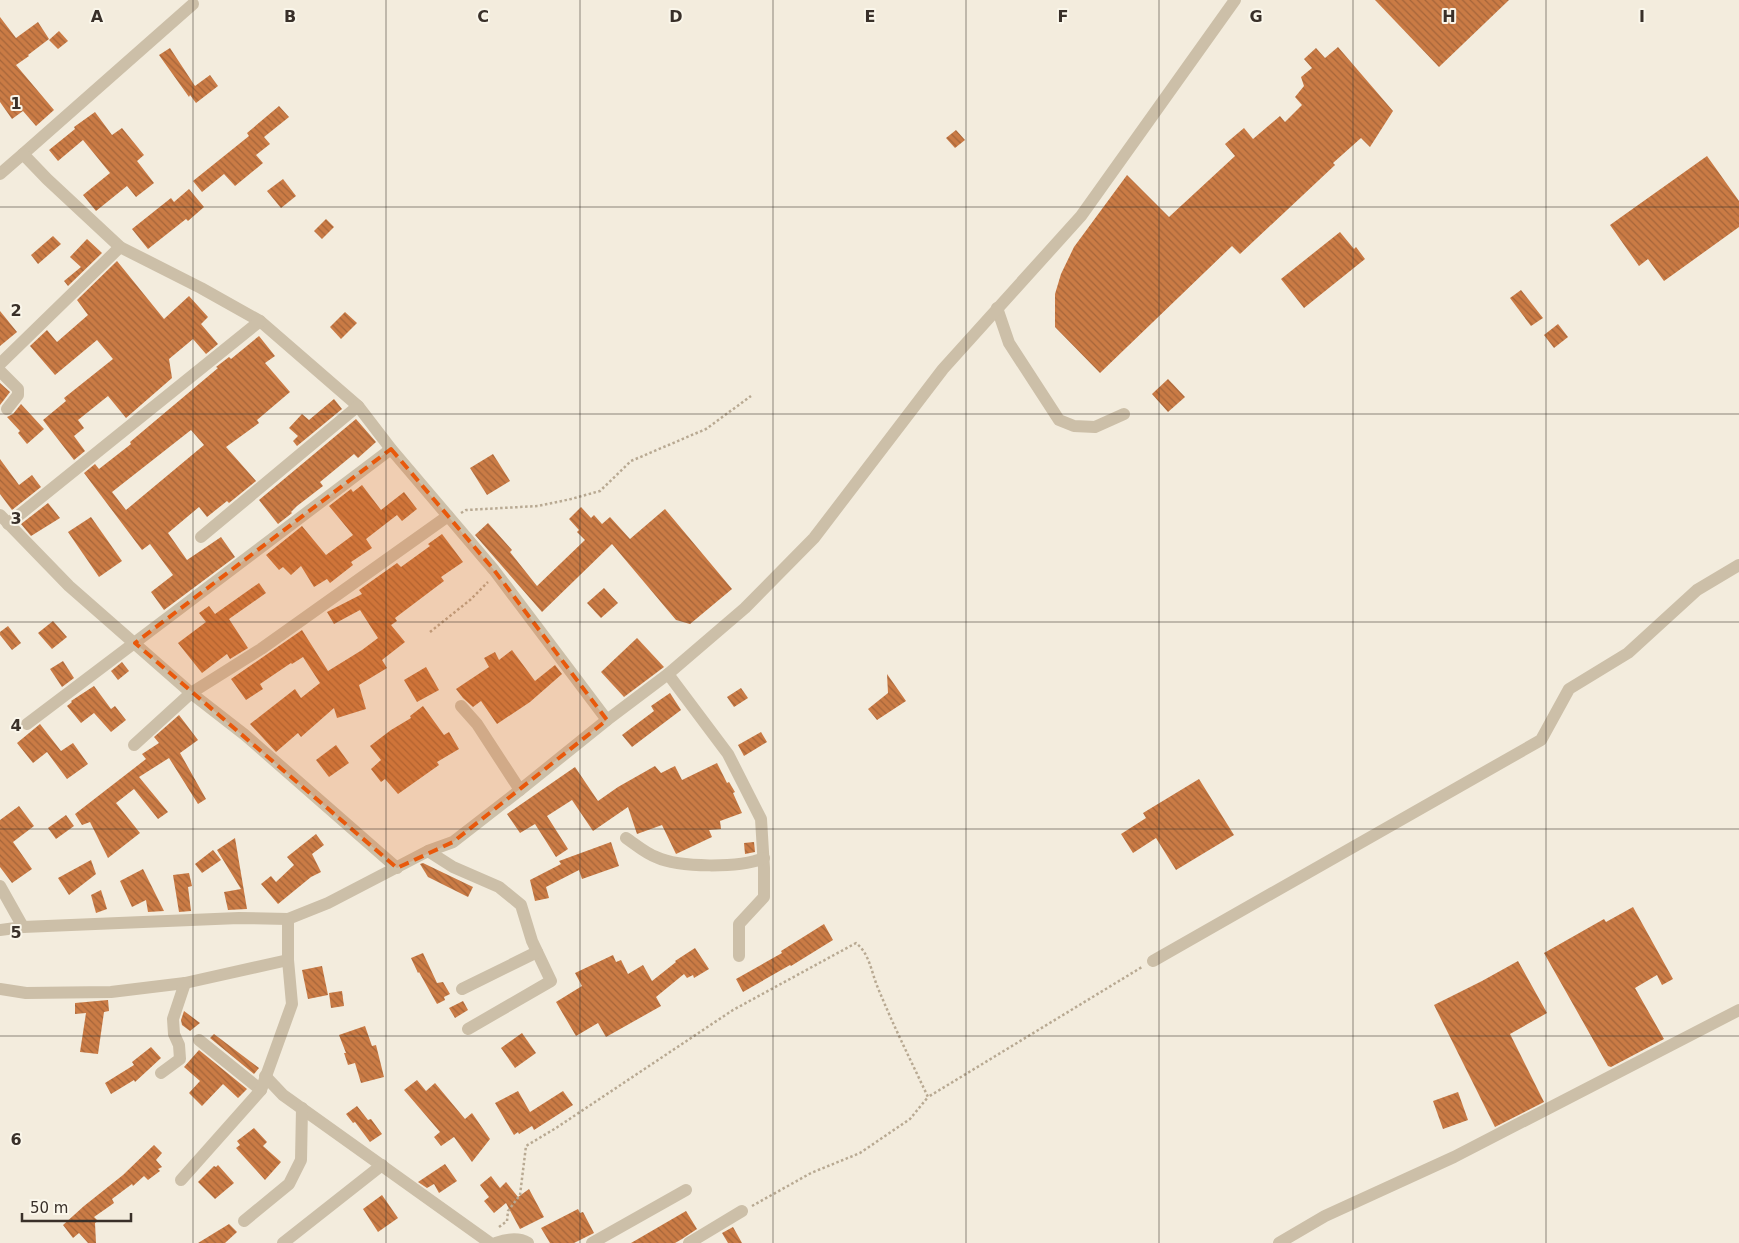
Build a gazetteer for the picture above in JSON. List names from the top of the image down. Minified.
{"scale_bar":"50 m","grid":{"columns":["A","B","C","D","E","F","G","H","I"],"rows":["1","2","3","4","5","6"]}}
